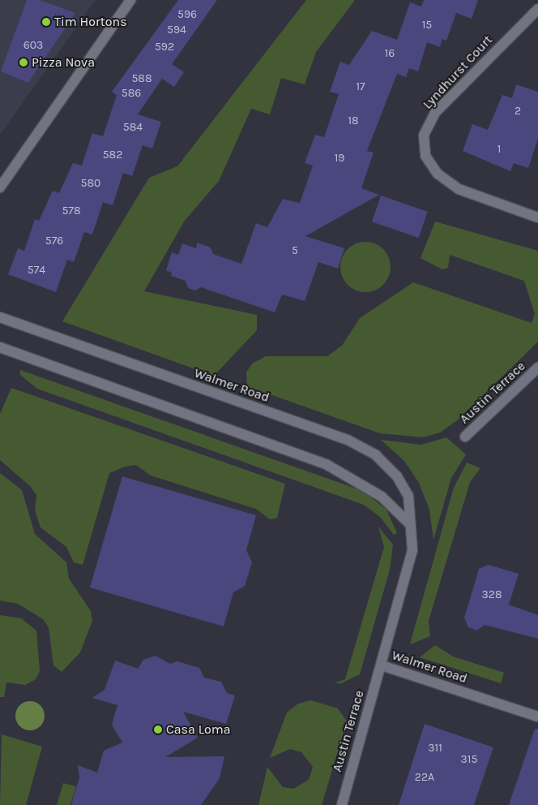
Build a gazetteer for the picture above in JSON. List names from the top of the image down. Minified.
{"streets":{"street":["Lyndhurst Court","Walmer Road","Austin Terrace"]},"crossings":[["Walmer Road","Austin Terrace"]],"places":["Tim Hortons","Pizza Nova","Casa Loma"],"house_numbers":["596","15","594","603","592","16","588","17","586","2","18","584","1","582","19","580","578","576","5","574","328","311","315","22A"]}
